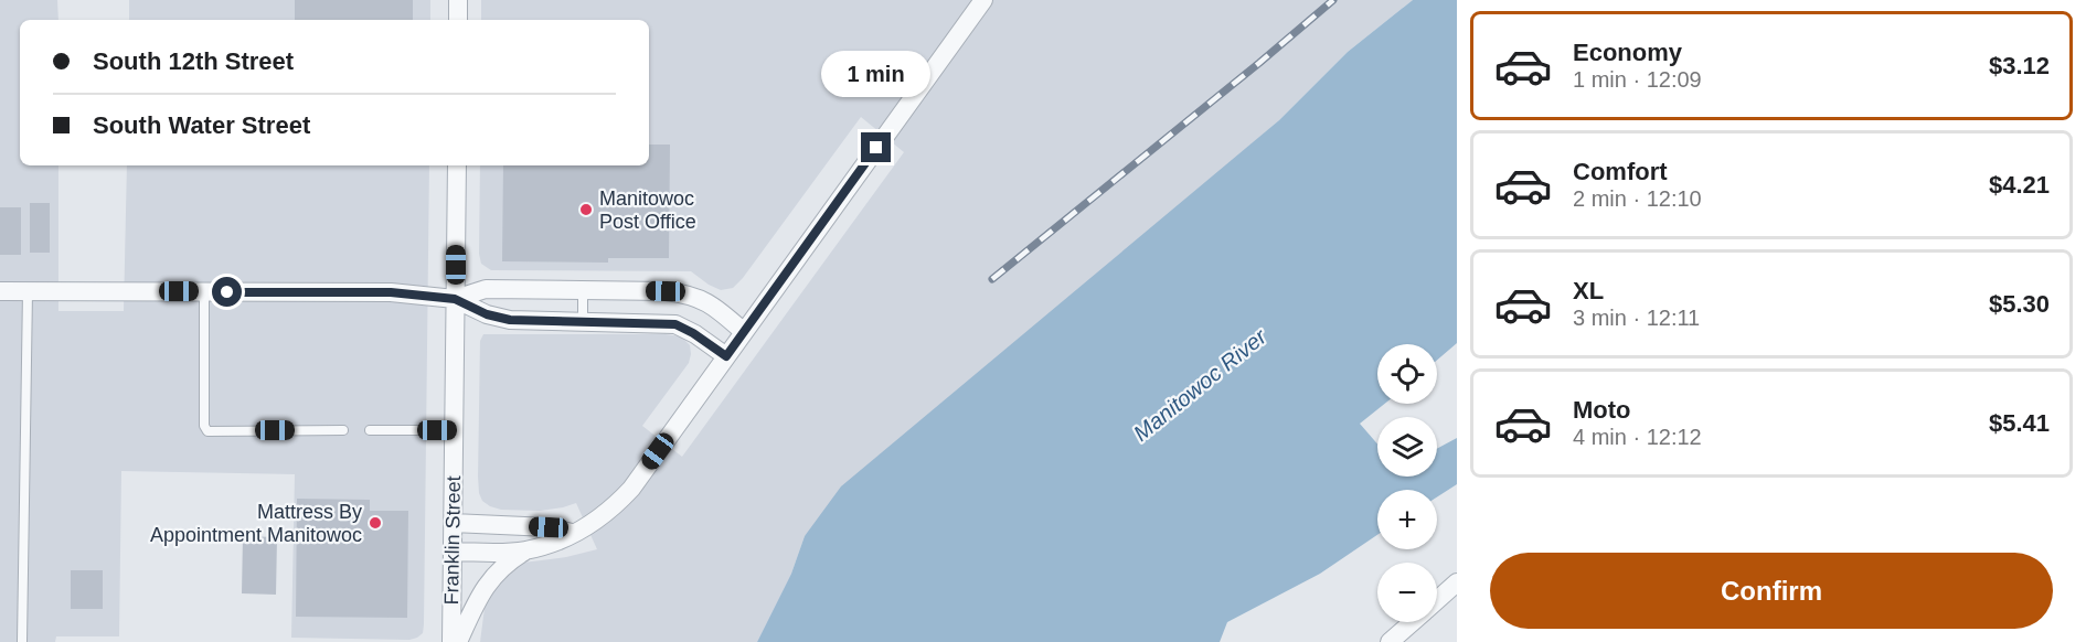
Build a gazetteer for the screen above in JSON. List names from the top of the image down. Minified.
{"streets":{"street":["Franklin Street"]},"water":["Manitowoc River"],"places":["Manitowoc Post Office","Mattress By Appointment Manitowoc"],"page":{"list":[{"name":"Economy","note":"1 min · 12:09","value":"$3.12"},{"name":"Comfort","note":"2 min · 12:10","value":"$4.21"},{"name":"XL","note":"3 min · 12:11","value":"$5.30"},{"name":"Moto","note":"4 min · 12:12","value":"$5.41"}],"banner":["South 12th Street","South Water Street"],"bubble":"1 min","map_buttons":["+","−"],"buttons":"Confirm"}}
